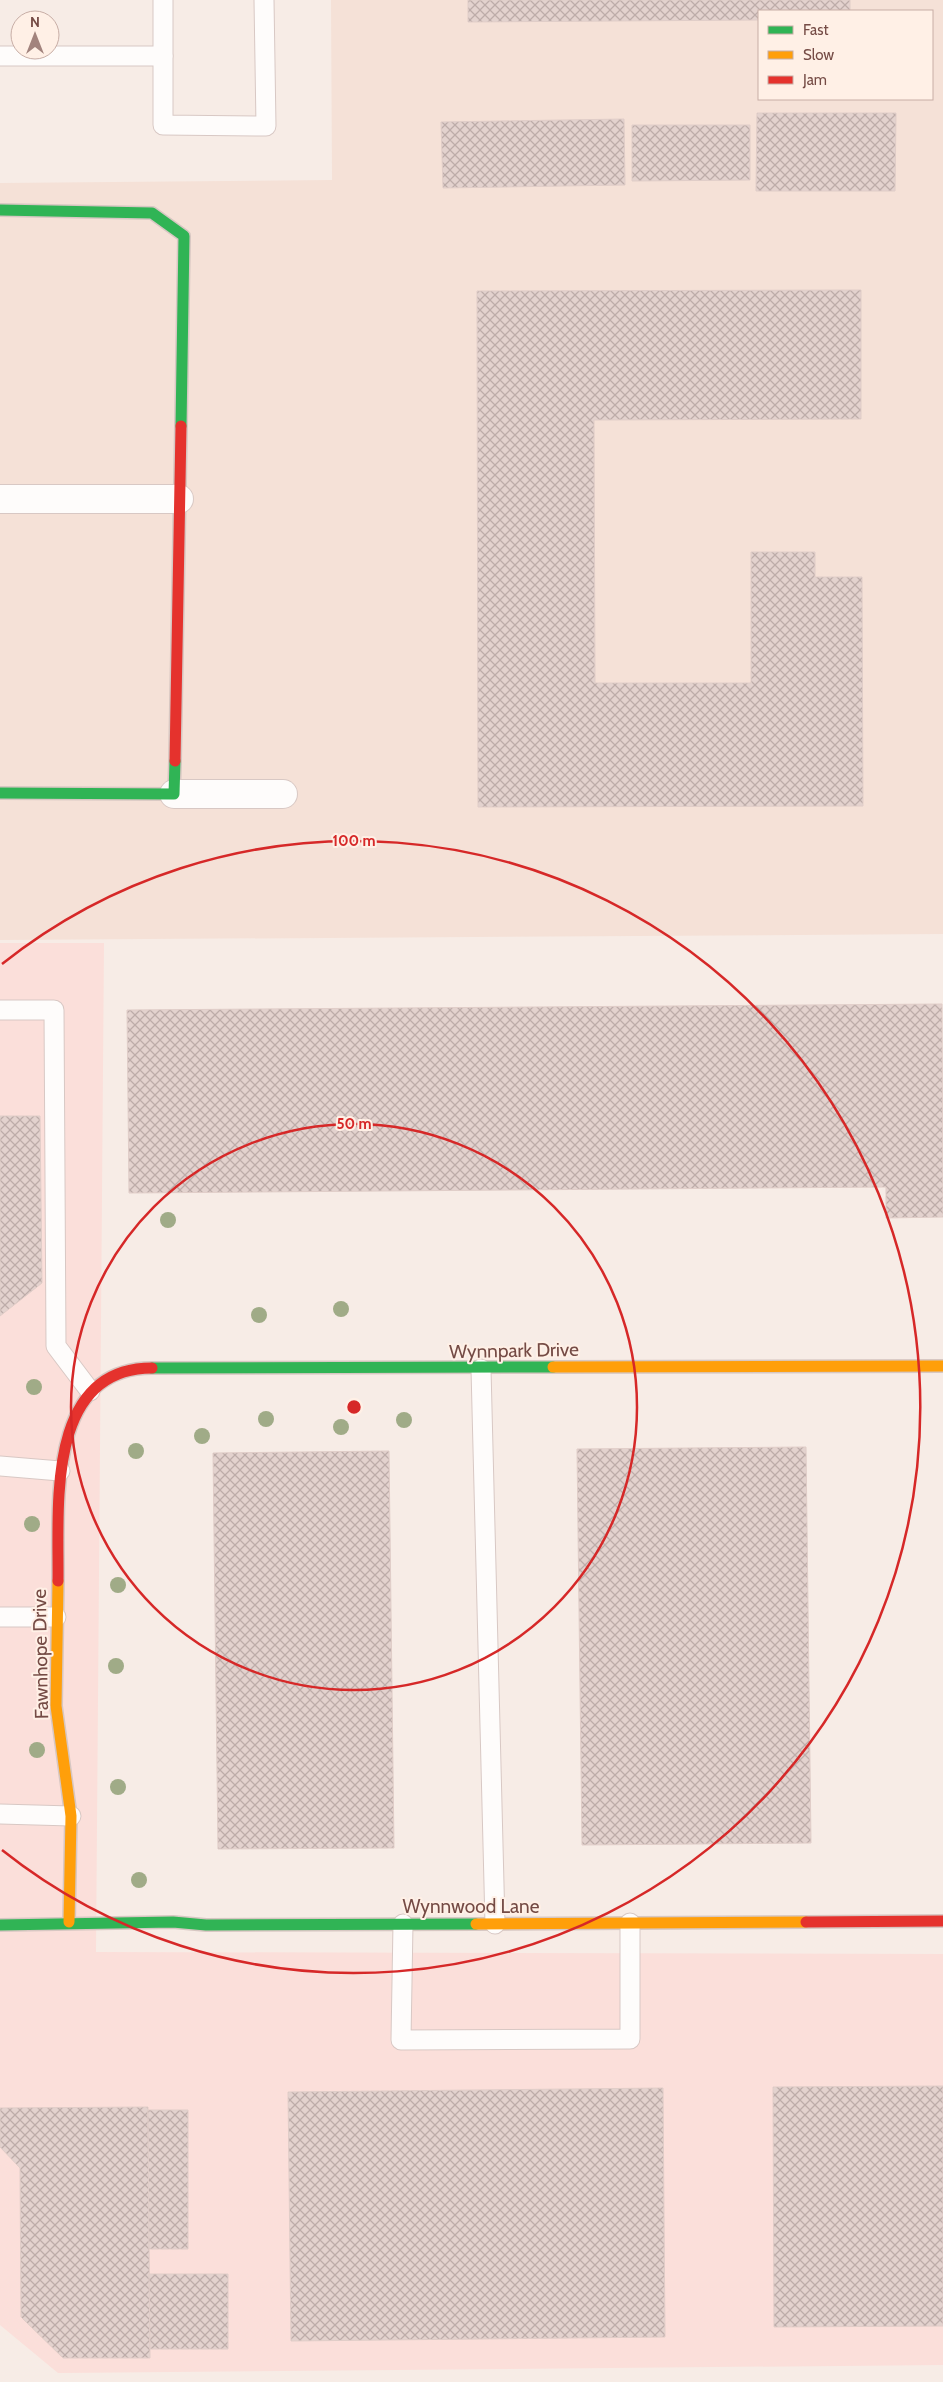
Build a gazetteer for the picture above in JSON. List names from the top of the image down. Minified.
{"streets":{"street":["Wynnpark Drive","Fawnhope Drive","Wynnwood Lane"]},"crossings":[["Wynnpark Drive","Fawnhope Drive"],["Fawnhope Drive","Wynnwood Lane"]],"legend":["Fast","Slow","Jam"],"north":"top","rings":["100 m","50 m"]}
